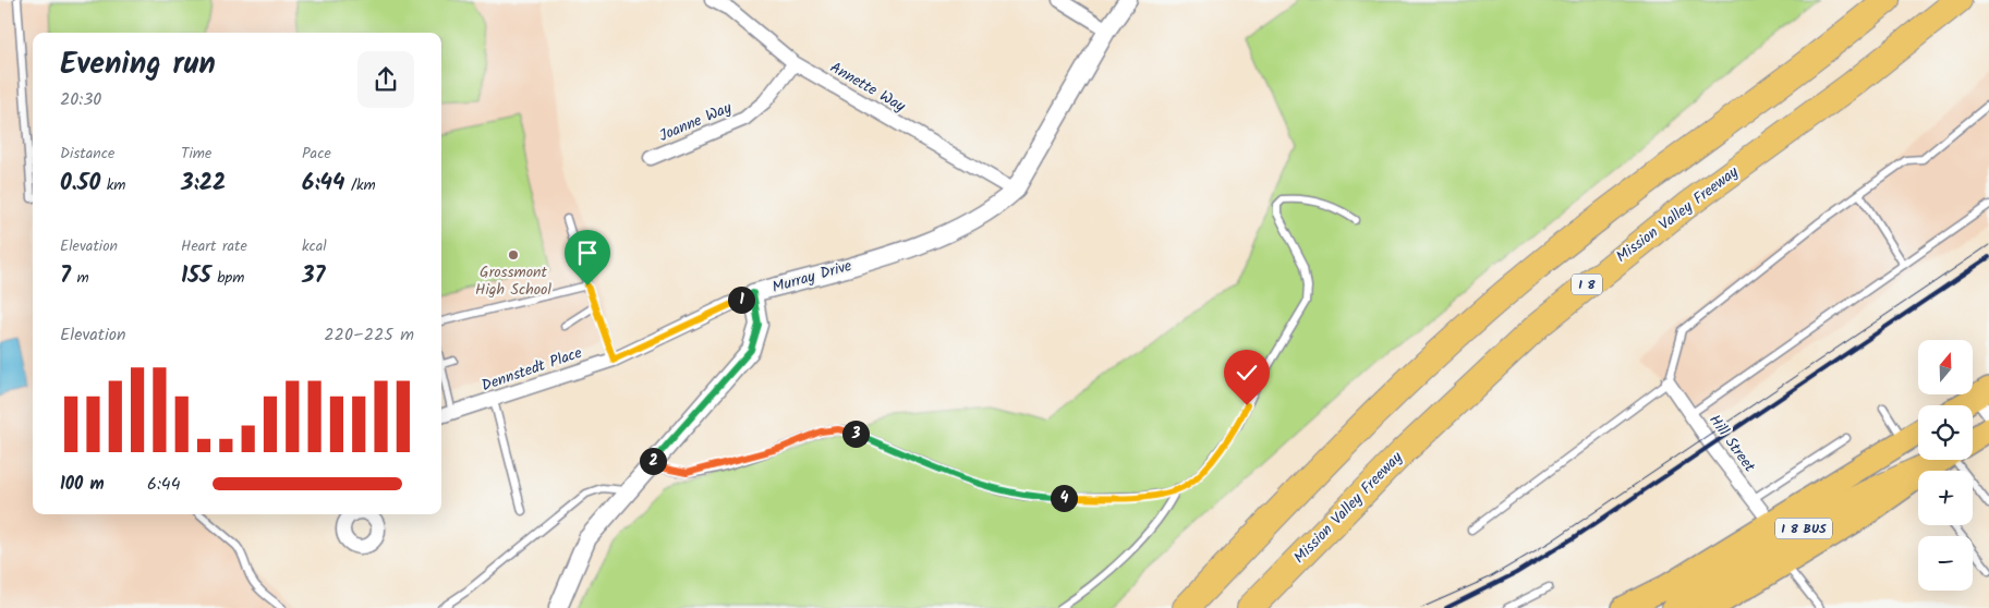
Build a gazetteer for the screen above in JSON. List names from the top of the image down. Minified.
{"streets":{"highway":["Mission Valley Freeway","I 8","I 8 BUS"],"street":["Annette Way","Joanne Way","Murray Drive","Dennstedt Place","Hill Street"]},"crossings":[["Annette Way","Joanne Way"],["Annette Way","Murray Drive"],["Murray Drive","Dennstedt Place"],["Hill Street","I 8 BUS"]],"places":["Grossmont High School"],"north":"top","page":{"heading":["Evening run","20:30"],"stats":[["Distance","0.50 km"],["Time","3:22"],["Pace","6:44 /km"],["Elevation","7 m"],["Heart rate","155 bpm"],["kcal","37"]],"pins":["1","3","2","4"],"chart":["Elevation","220–225 m"],"map_buttons":["+","−"],"list":[{"name":"100 m","note":"6:44"}]}}
